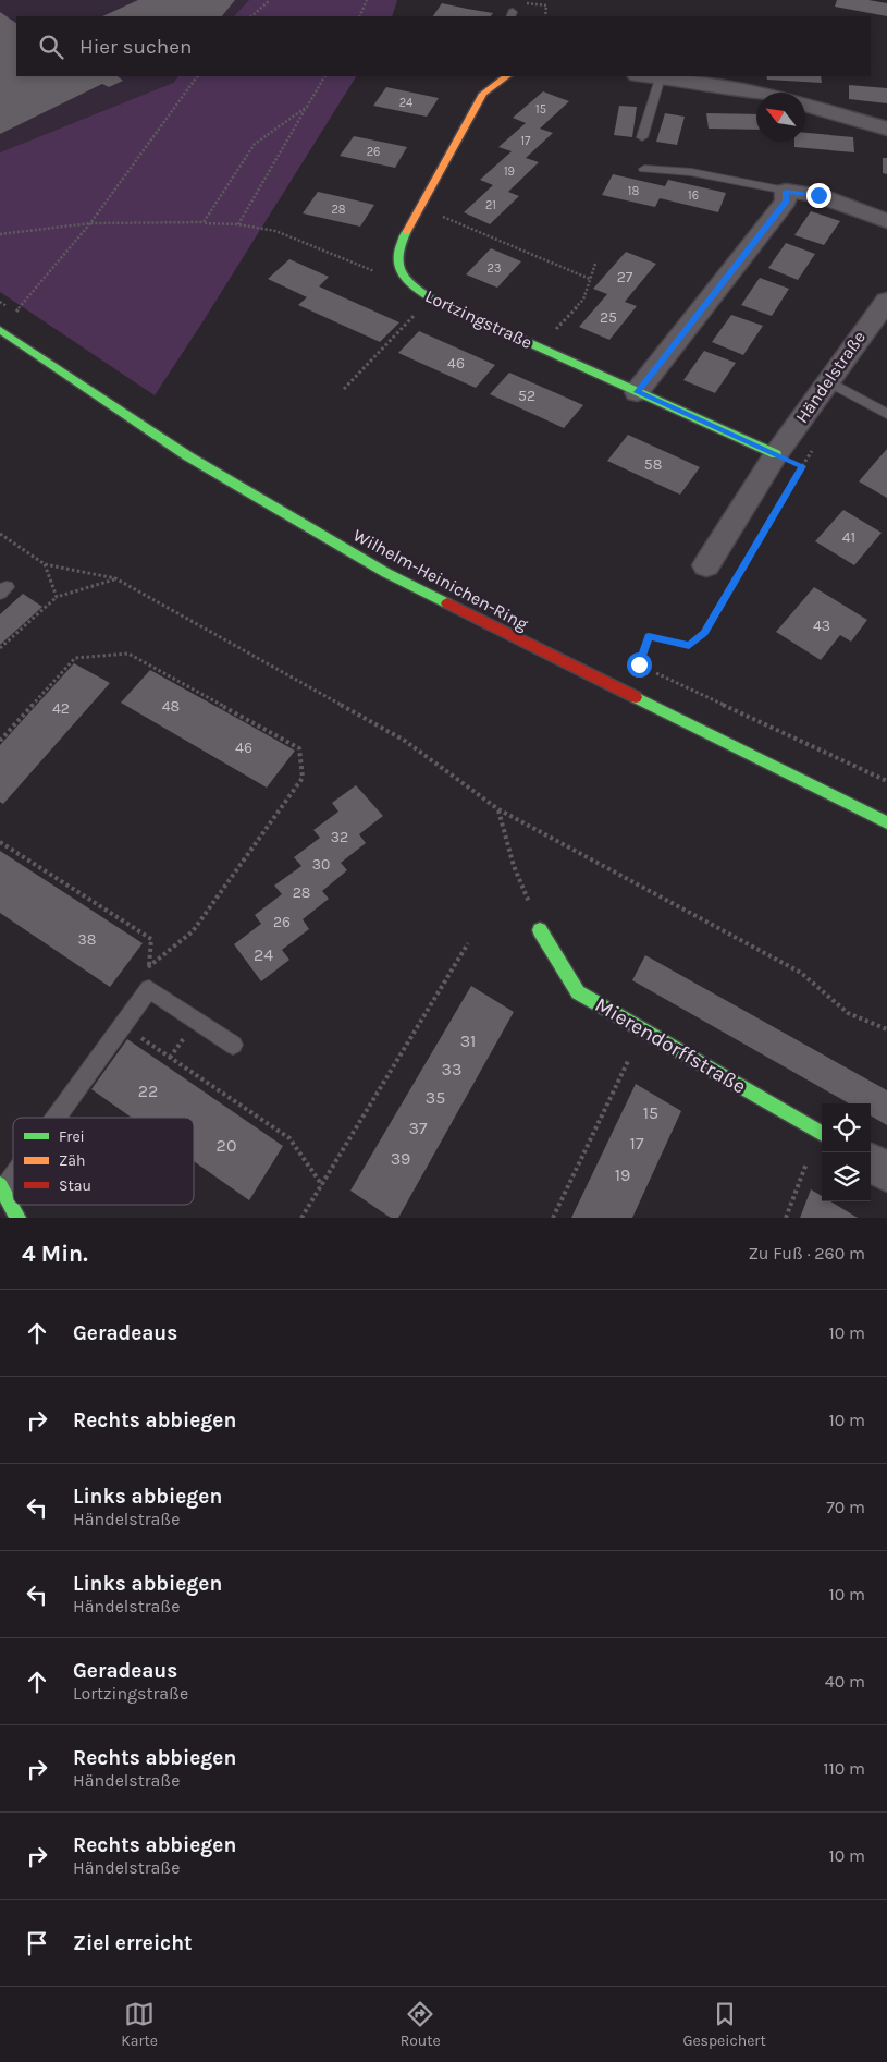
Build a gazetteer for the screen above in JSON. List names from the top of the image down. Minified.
{"streets":{"street":["Lortzingstraße","Händelstraße","Wilhelm-Heinichen-Ring","Mierendorffstraße"]},"crossings":[["Lortzingstraße","Händelstraße"]],"house_numbers":["24","15","17","26","19","18","16","21","28","23","27","25","46","52","58","41","43","48","42","46","32","30","28","26","38","24","31","33","22","35","15","37","17","20","39","19"],"legend":["Frei","Zäh","Stau"],"north":"top left","page":{"search":"Hier suchen","heading":["4 Min.","Zu Fuß · 260 m"],"list":[["Geradeaus","10 m"],["Rechts abbiegen","10 m"],["Links abbiegen","Händelstraße","70 m"],["Links abbiegen","Händelstraße","10 m"],["Geradeaus","Lortzingstraße","40 m"],["Rechts abbiegen","Händelstraße","110 m"],["Rechts abbiegen","Händelstraße","10 m"],"Ziel erreicht"],"nav":["Karte","Route","Gespeichert"]}}
